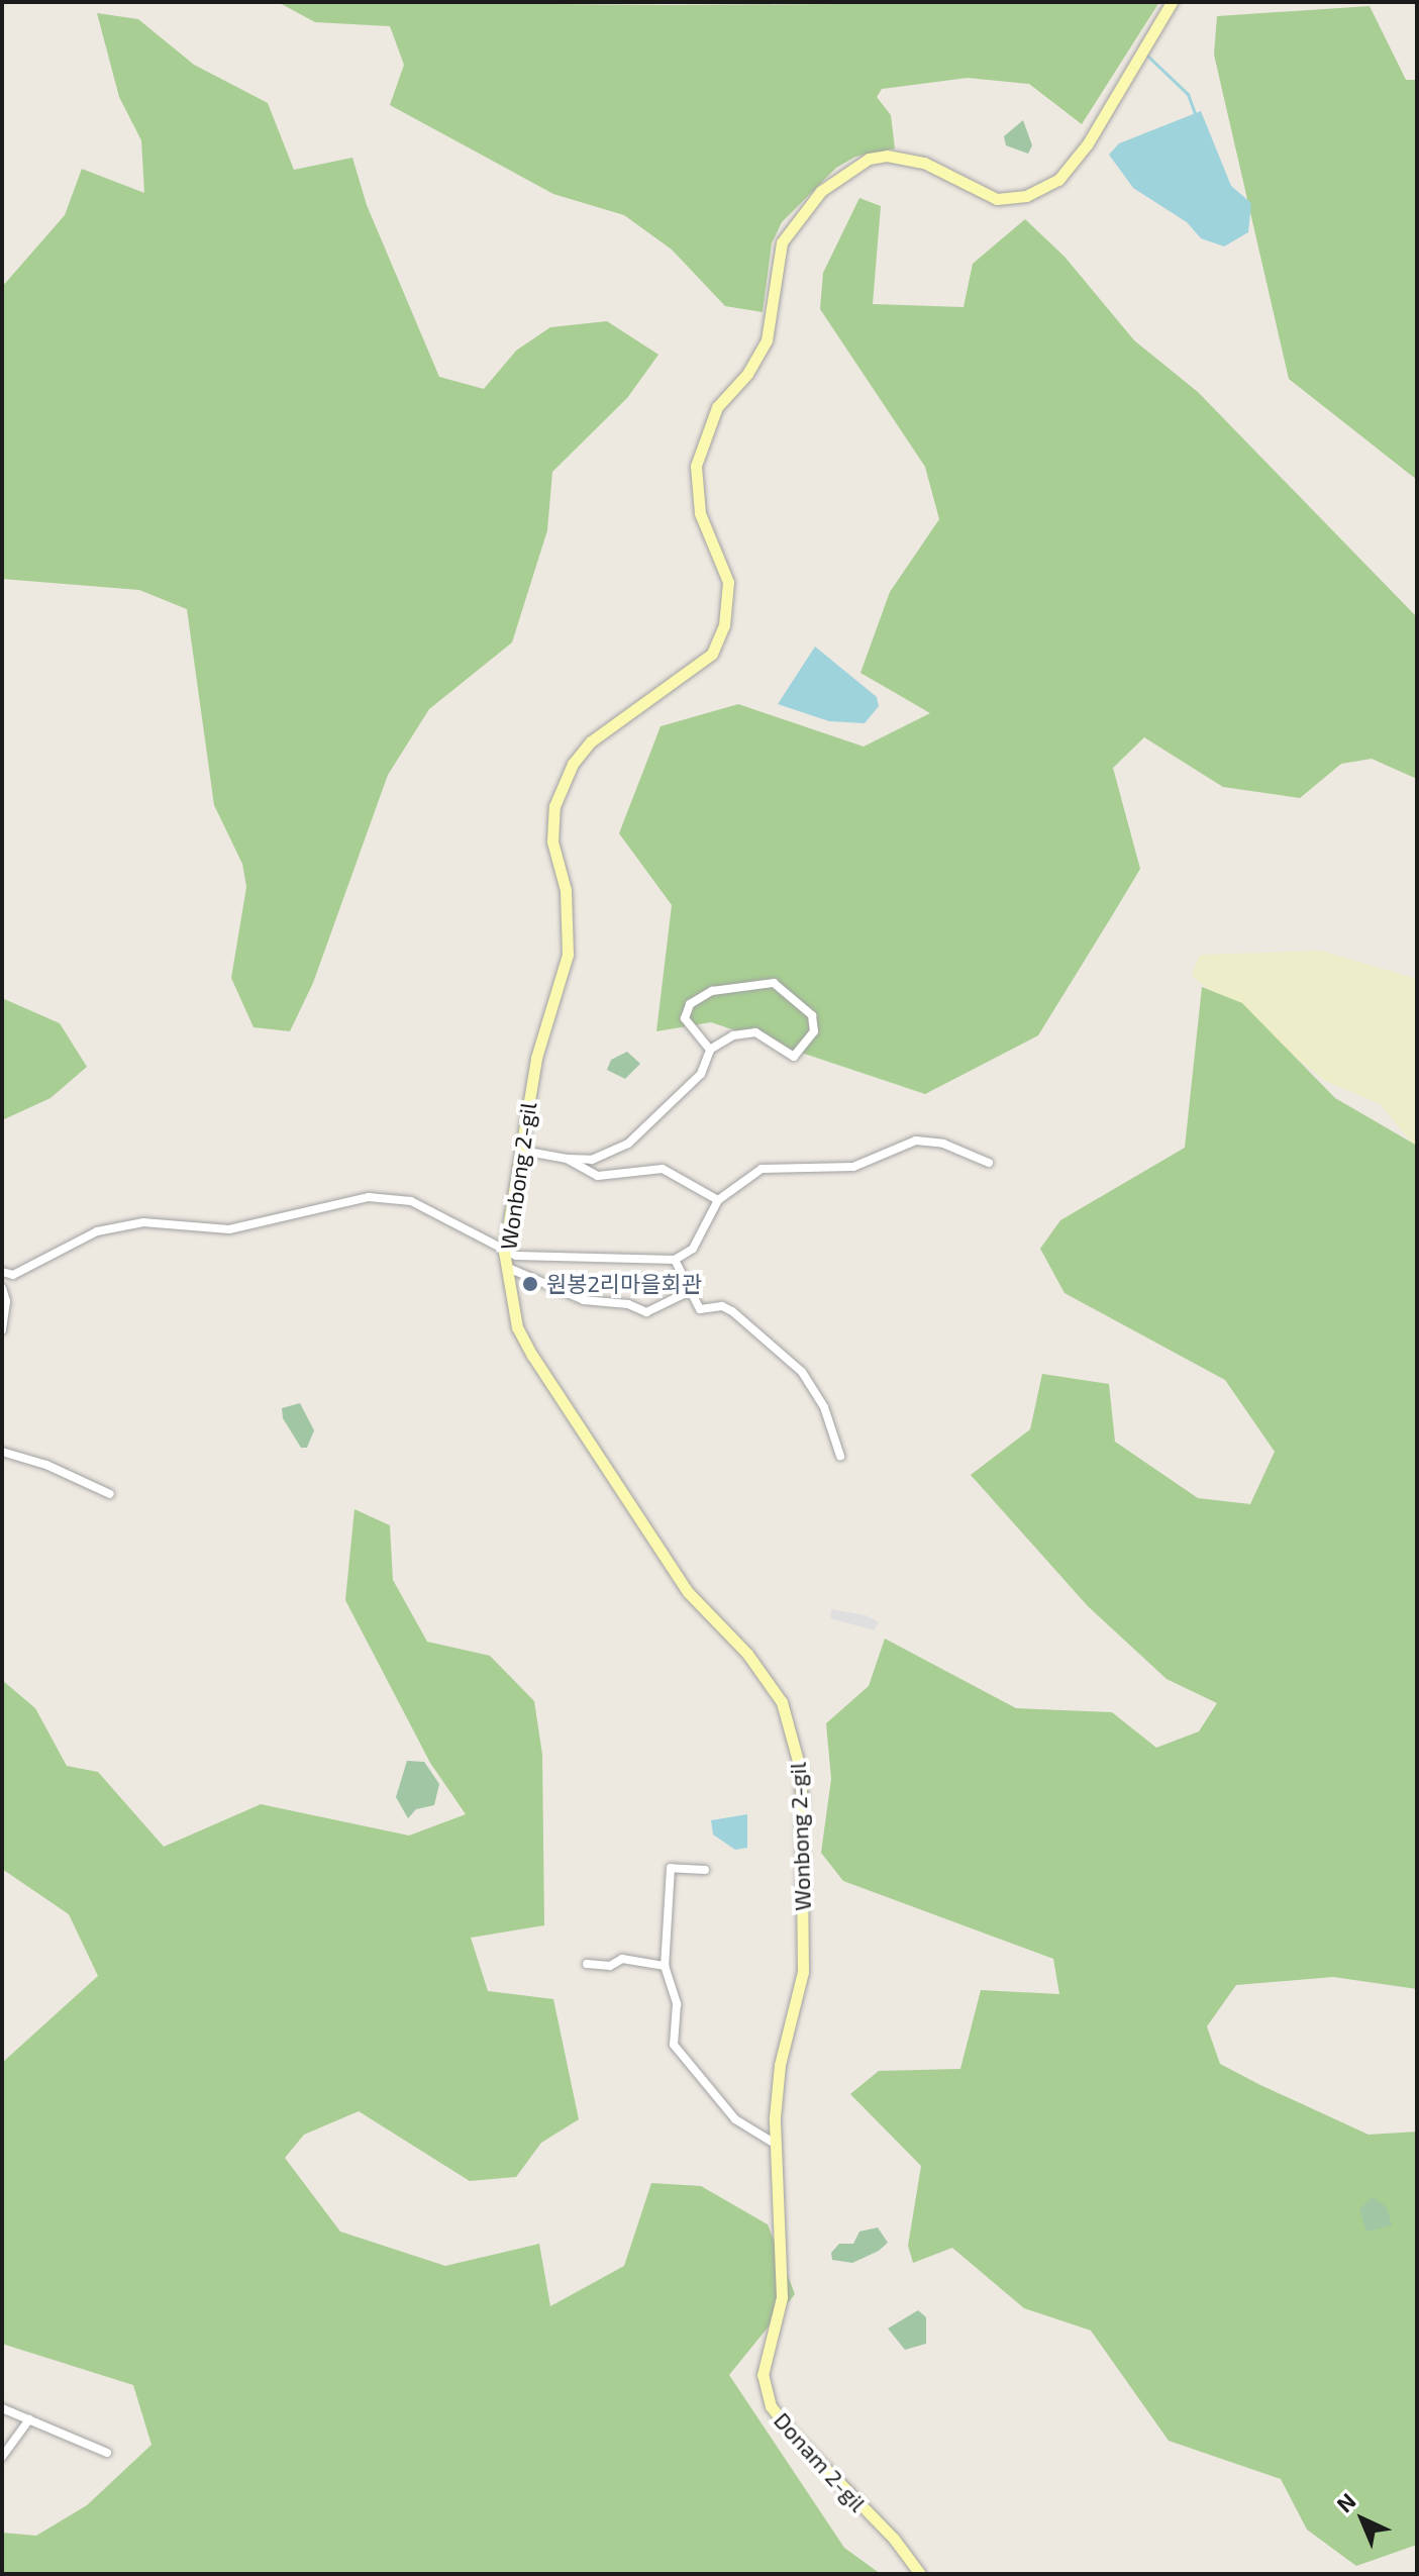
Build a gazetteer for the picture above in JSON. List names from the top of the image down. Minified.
{"streets":{"main road":["Wonbong 2-gil","Donam 2-gil"]},"crossings":[["Wonbong 2-gil","Donam 2-gil"]],"places":["원봉2리마을회관"],"north":"top left"}
